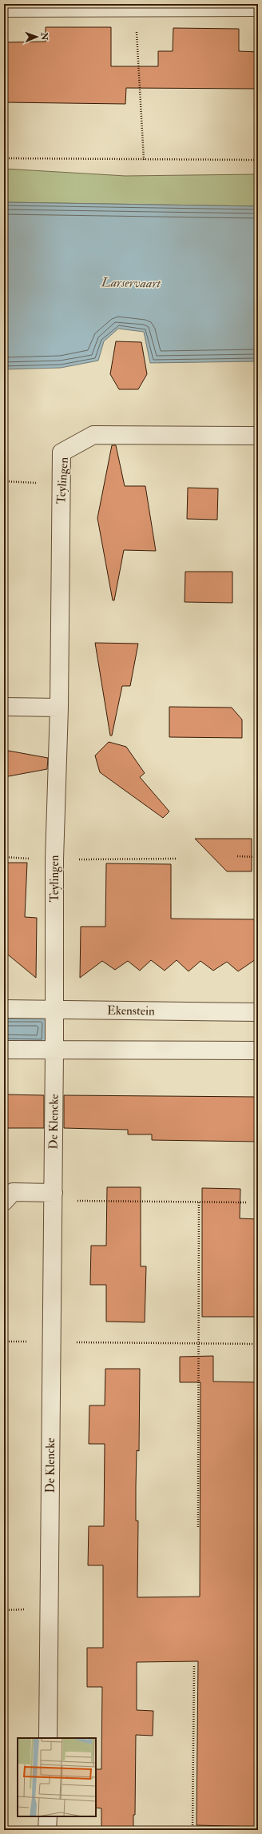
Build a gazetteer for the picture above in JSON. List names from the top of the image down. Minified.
{"streets":{"street":["Teylingen","Ekenstein","De Klencke"]},"crossings":[["Teylingen","Ekenstein"],["Teylingen","De Klencke"]],"water":["Larservaart"],"north":"right"}
